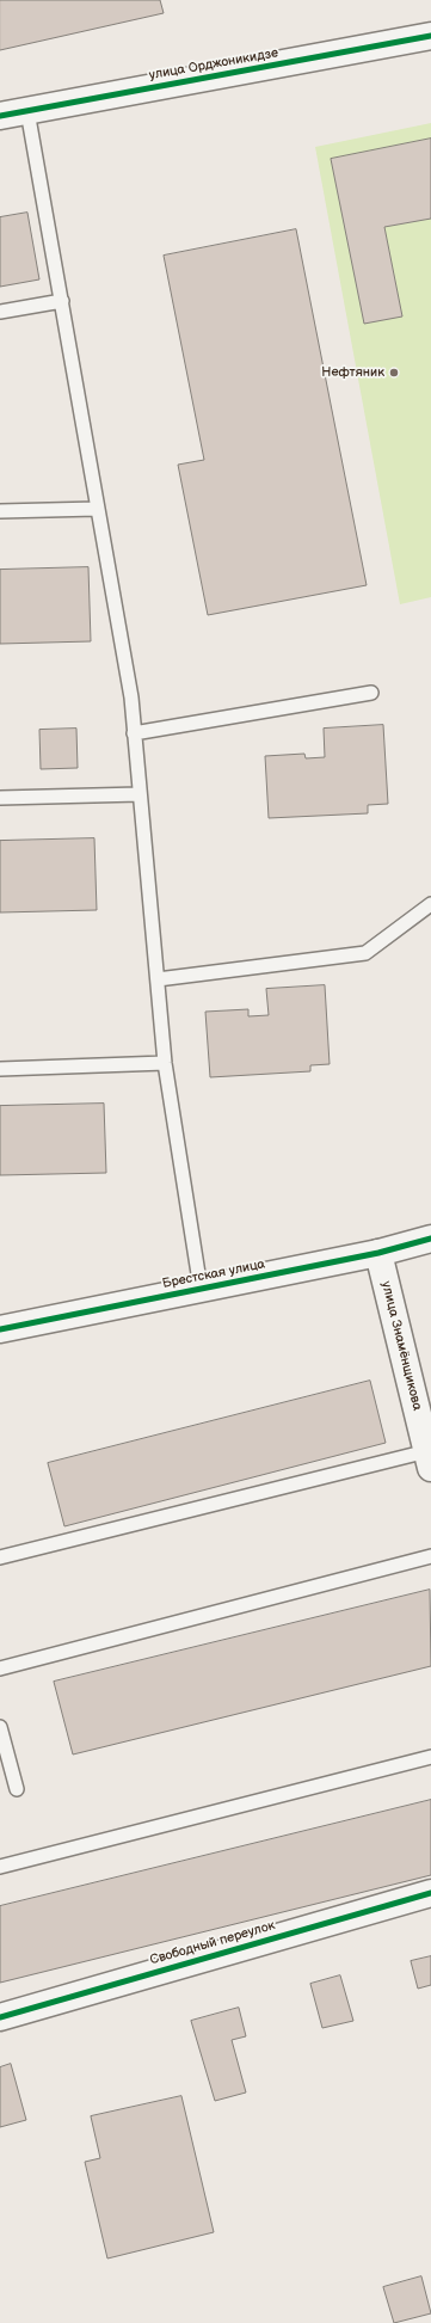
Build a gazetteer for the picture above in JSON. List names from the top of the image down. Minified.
{"streets":{"street":["улица Орджоникидзе","Брестская улица","улица Знамёнщикова","Свободный переулок"]},"crossings":[["Брестская улица","улица Знамёнщикова"]],"places":["Нефтяник"]}
